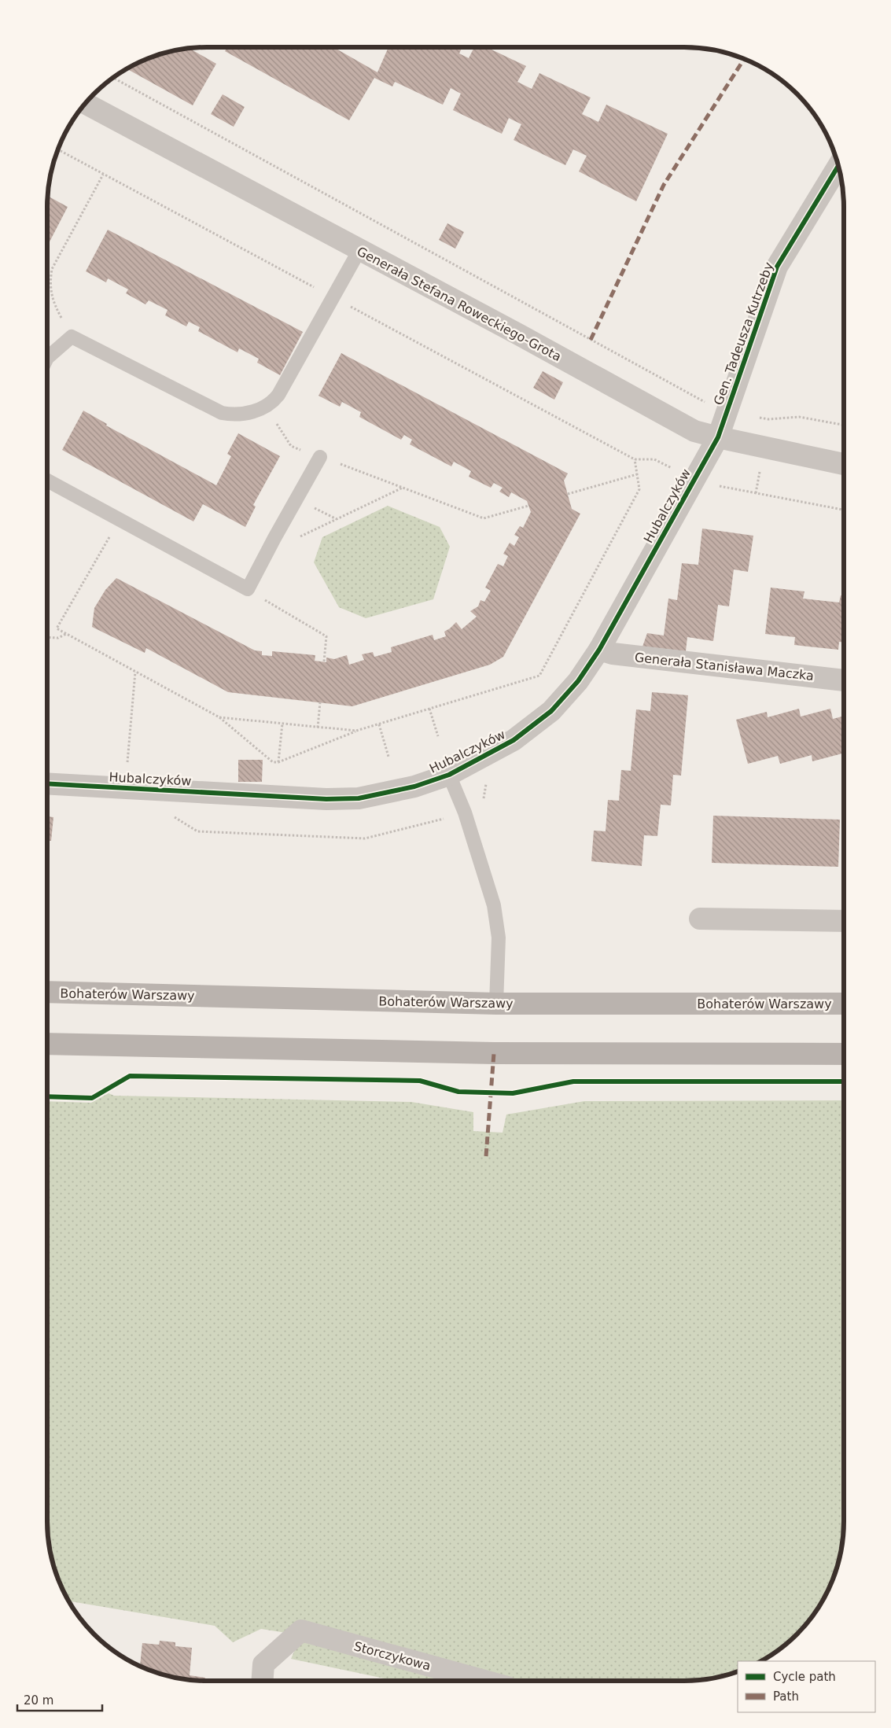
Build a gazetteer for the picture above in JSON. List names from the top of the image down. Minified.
{"streets":{"main road":["Bohaterów Warszawy"],"street":["Generała Stefana Roweckiego-Grota","Gen. Tadeusza Kutrzeby","Hubalczyków","Generała Stanisława Maczka","Storczykowa"]},"crossings":[["Generała Stefana Roweckiego-Grota","Gen. Tadeusza Kutrzeby"],["Generała Stefana Roweckiego-Grota","Hubalczyków"],["Gen. Tadeusza Kutrzeby","Hubalczyków"],["Hubalczyków","Generała Stanisława Maczka"]],"legend":["Cycle path","Path"],"scale_bar":"20 m"}
